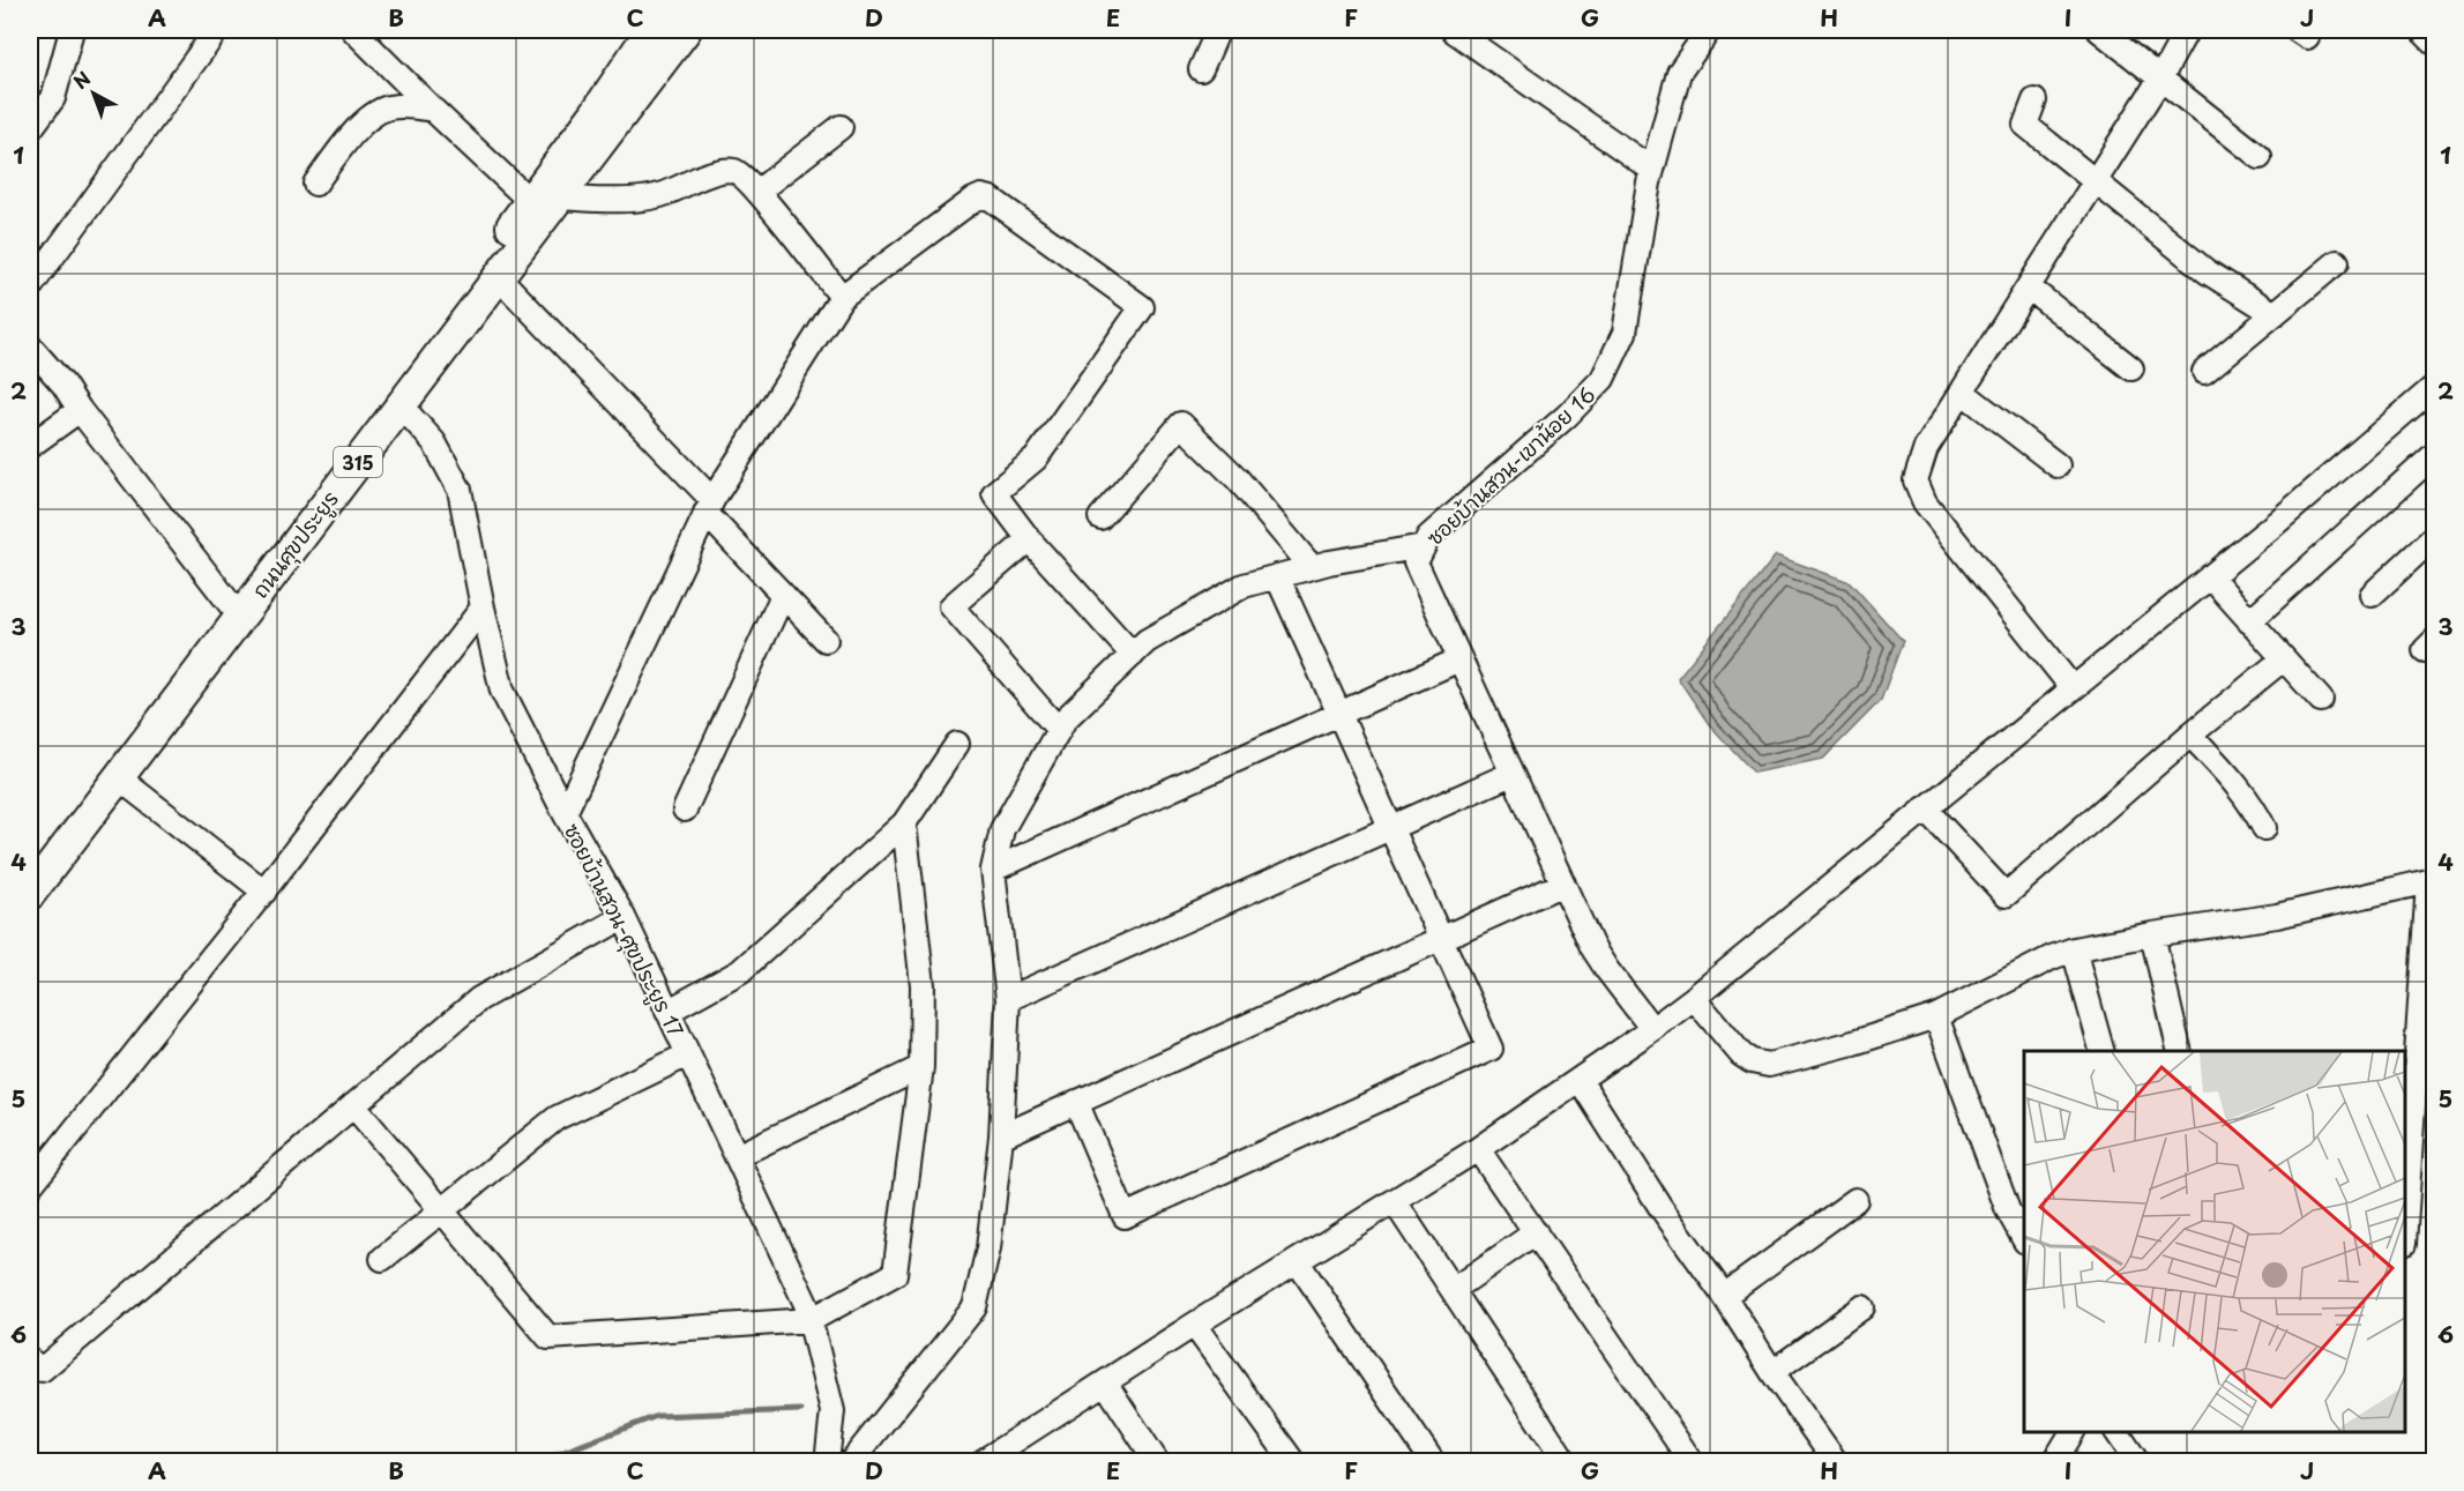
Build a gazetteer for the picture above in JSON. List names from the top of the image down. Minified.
{"streets":{"main road":["315","ถนนศุขประยูร"],"street":["ซอยบ้านสวน-เขาน้อย 16","ซอยบ้านสวน-ศุขประยูร 17"]},"crossings":[["ถนนศุขประยูร","ซอยบ้านสวน-ศุขประยูร 17"]],"north":"top left","grid":{"columns":["A","B","C","D","E","F","G","H","I","J"],"rows":["1","2","3","4","5","6"]}}
